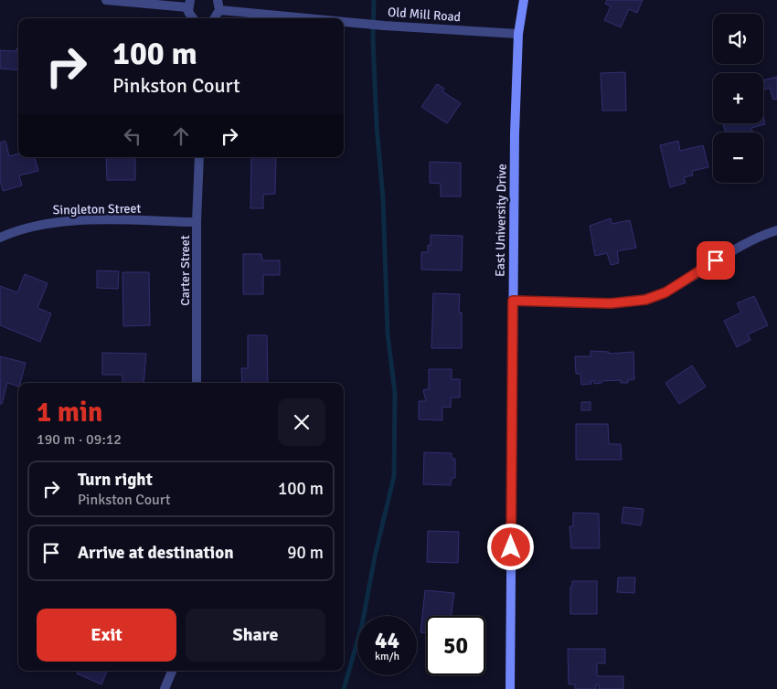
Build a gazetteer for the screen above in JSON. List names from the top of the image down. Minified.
{"streets":{"main road":["East University Drive"],"street":["Old Mill Road","Singleton Street","Carter Street"]},"crossings":[["Old Mill Road","East University Drive"],["Singleton Street","Carter Street"]],"page":{"map_buttons":["+","−"],"turn":["100 m","Pinkston Court"],"heading":["1 min","190 m · 09:12"],"list":[{"name":"Turn right","note":"Pinkston Court","value":"100 m"},{"name":"Arrive at destination","value":"90 m"}],"buttons":["Exit","Share"],"speed":"44 km/h","limit":"50"}}
